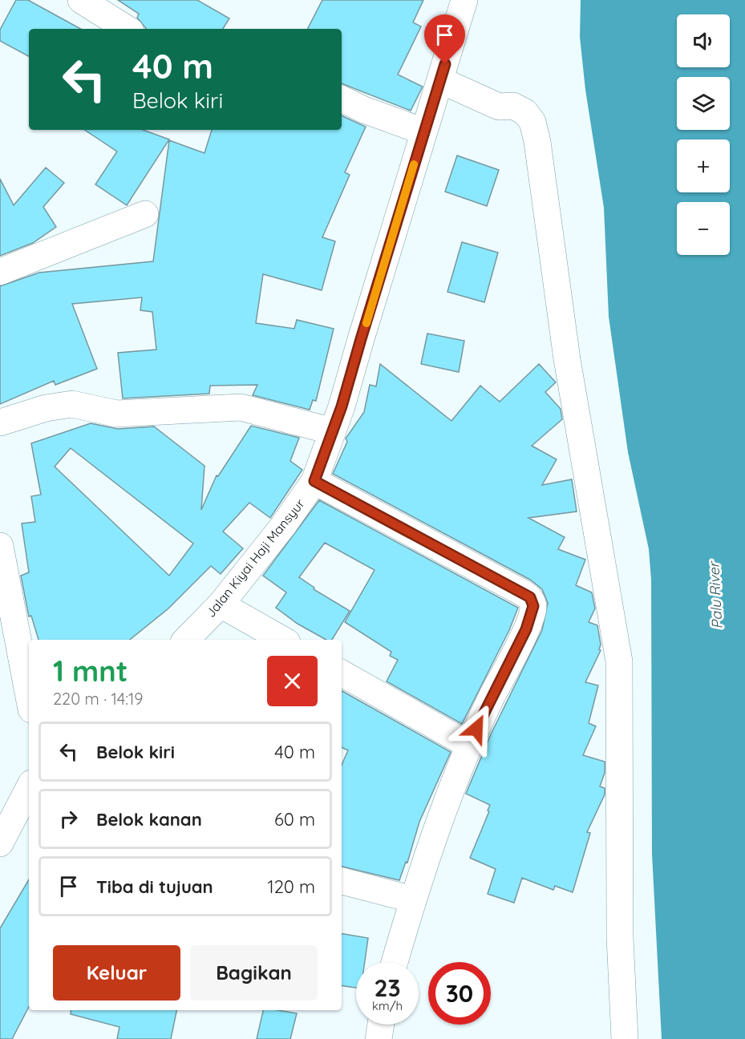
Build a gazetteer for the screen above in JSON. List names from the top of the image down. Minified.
{"streets":{"street":["Jalan Kiyai Haji Mansyur"]},"water":["Palu River"],"page":{"map_buttons":["+","−"],"turn":["40 m","Belok kiri"],"heading":["1 mnt","220 m · 14:19"],"list":[{"name":"Belok kiri","value":"40 m"},{"name":"Belok kanan","value":"60 m"},{"name":"Tiba di tujuan","value":"120 m"}],"buttons":["Keluar","Bagikan"],"speed":"23 km/h","limit":"30"}}
